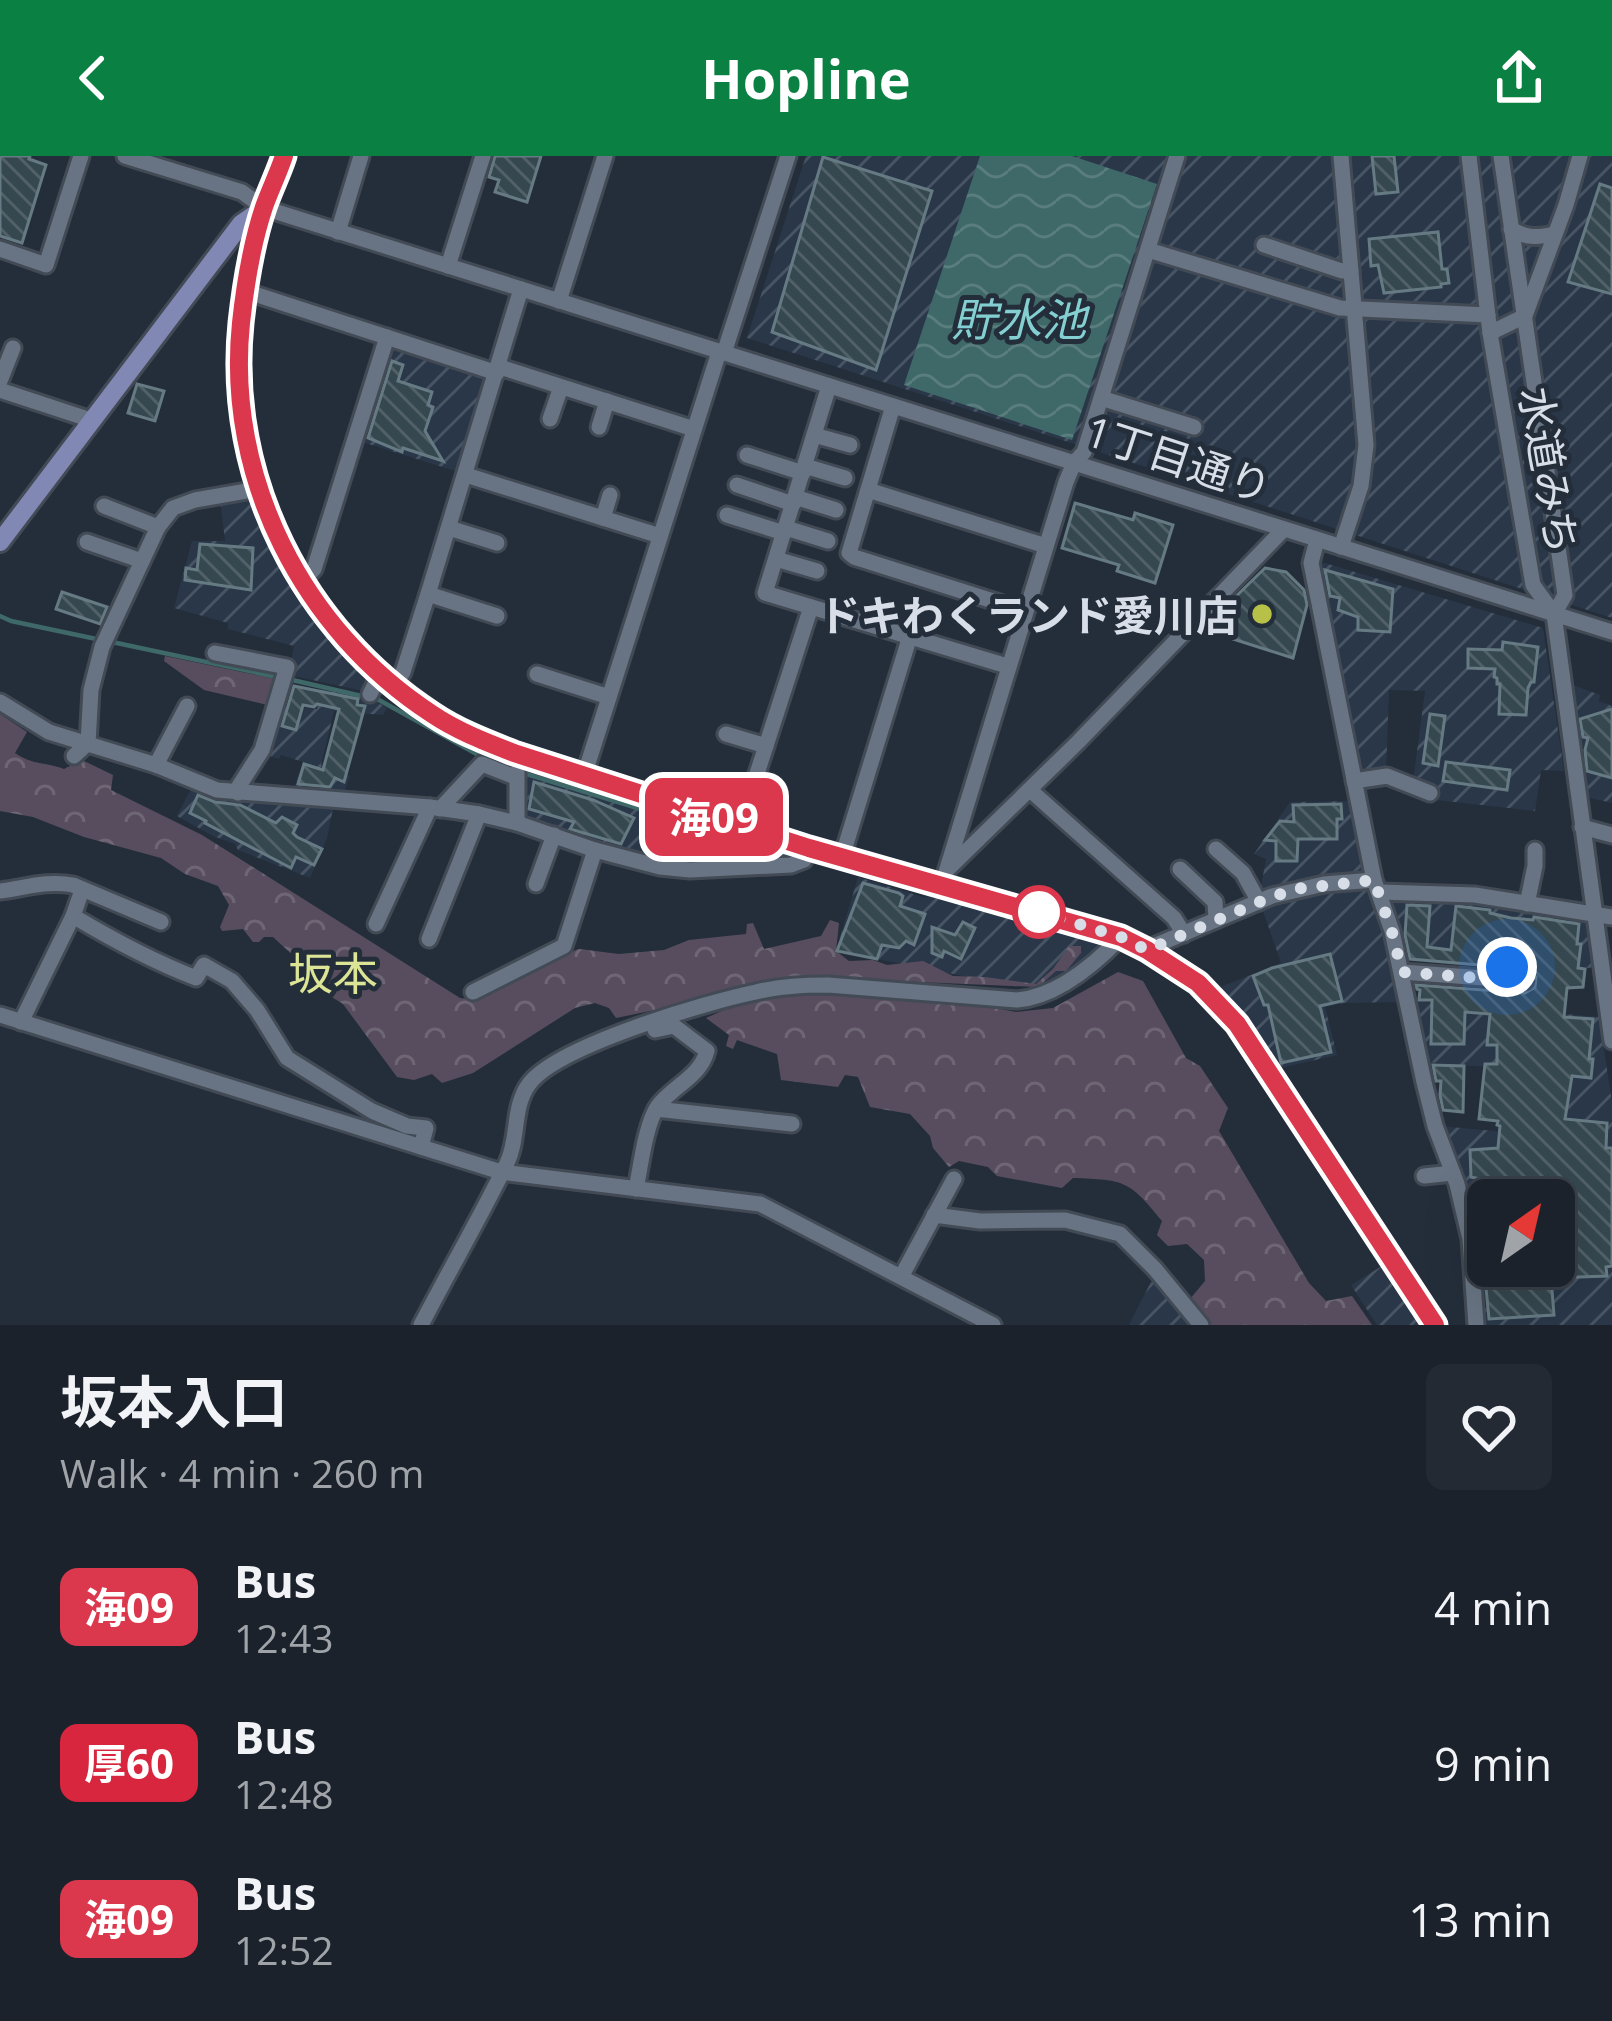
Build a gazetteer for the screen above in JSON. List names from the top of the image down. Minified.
{"streets":{"street":["1丁目通り","水道みち"]},"crossings":[["1丁目通り","水道みち"]],"districts":["坂本"],"water":["貯水池"],"places":["ドキわくランド愛川店"],"lines":["bus line 海09"],"north":"top right","page":{"header":"Hopline","on_map":"海09","heading":["坂本入口","Walk · 4 min · 260 m"],"list":[{"mark":"海09","name":"Bus","note":"12:43","value":"4 min"},{"mark":"厚60","name":"Bus","note":"12:48","value":"9 min"},{"mark":"海09","name":"Bus","note":"12:52","value":"13 min"}]}}
